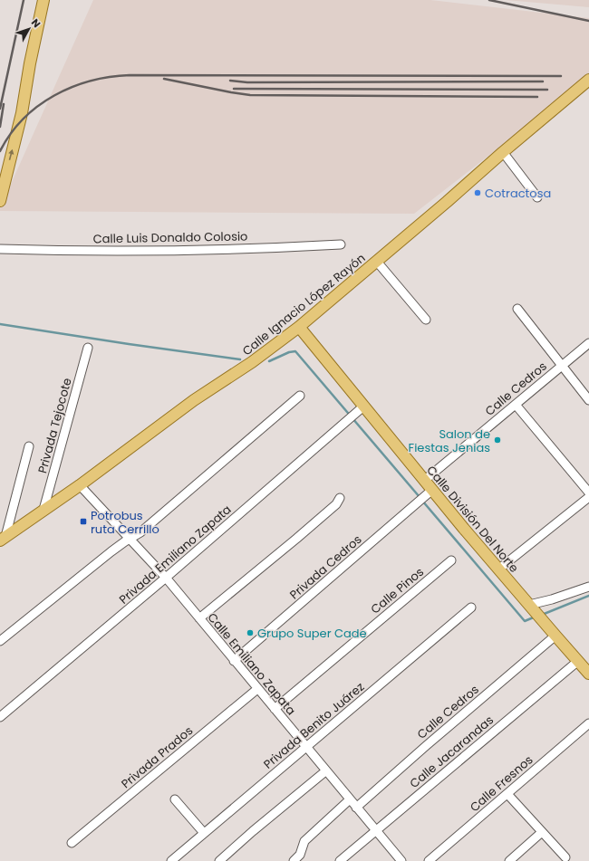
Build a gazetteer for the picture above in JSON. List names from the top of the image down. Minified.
{"streets":{"main road":["Calle Ignacio López Rayón","Calle División Del Norte"],"street":["Calle Luis Donaldo Colosio","Calle Cedros","Privada Tejocote","Privada Emiliano Zapata","Privada Cedros","Calle Pinos","Calle Emiliano Zapata","Privada Benito Juárez","Calle Jacarandas","Privada Prados","Calle Fresnos"]},"crossings":[["Calle Ignacio López Rayón","Privada Tejocote"],["Calle Ignacio López Rayón","Calle División Del Norte"],["Calle Ignacio López Rayón","Calle Emiliano Zapata"],["Calle Cedros","Calle División Del Norte"],["Calle Cedros","Calle Emiliano Zapata"],["Calle División Del Norte","Privada Emiliano Zapata"],["Calle División Del Norte","Privada Cedros"],["Calle División Del Norte","Calle Jacarandas"],["Privada Emiliano Zapata","Calle Emiliano Zapata"],["Privada Cedros","Calle Emiliano Zapata"],["Calle Pinos","Calle Emiliano Zapata"],["Calle Emiliano Zapata","Privada Benito Juárez"],["Calle Emiliano Zapata","Calle Jacarandas"],["Calle Emiliano Zapata","Privada Prados"]],"places":{"other":["Cotractosa","Salon de Fiestas Jenias","Grupo Super Cade"],"transit":["Potrobus ruta Cerrillo"]},"north":"top right"}
